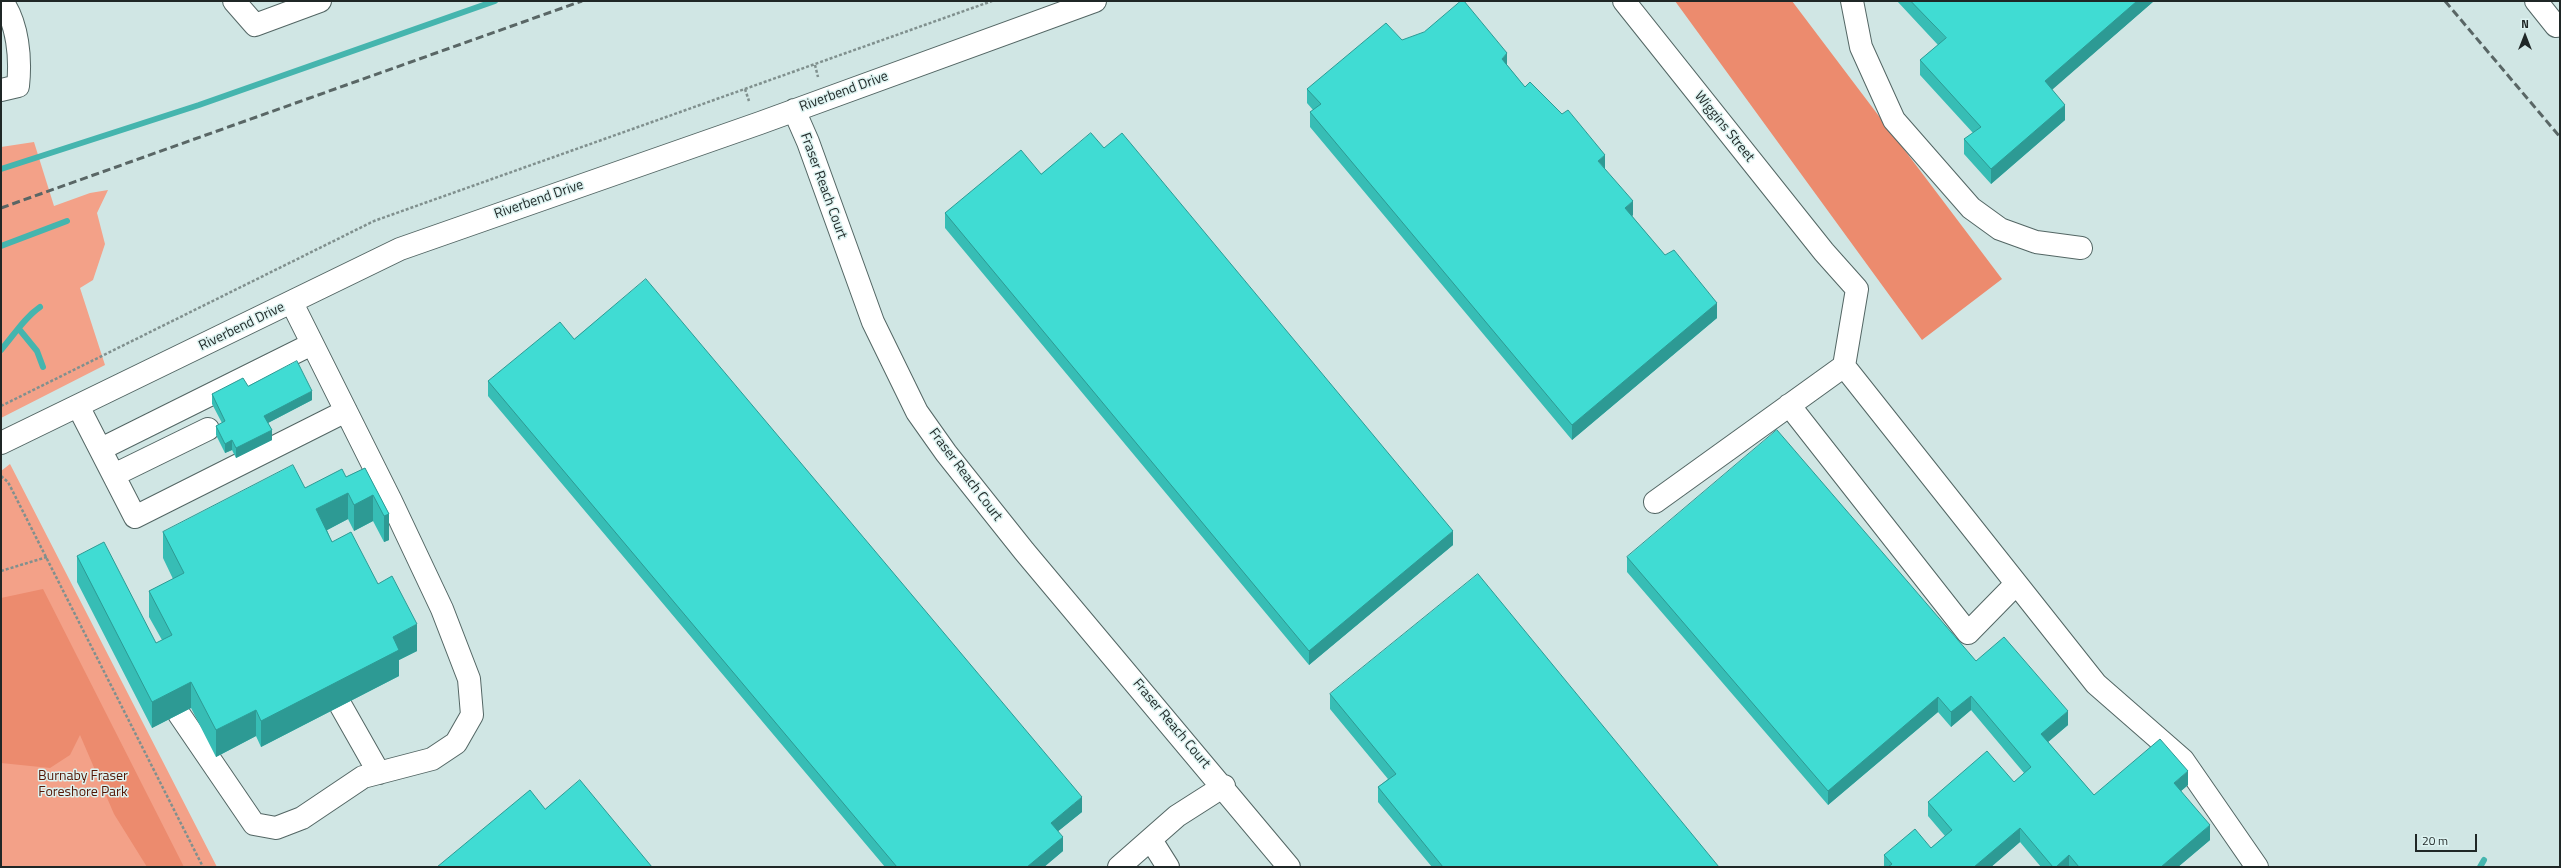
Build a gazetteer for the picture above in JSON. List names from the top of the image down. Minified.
{"streets":{"street":["Riverbend Drive","Wiggins Street","Fraser Reach Court"]},"crossings":[["Riverbend Drive","Fraser Reach Court"]],"parks":["Burnaby Fraser Foreshore Park"],"scale_bar":"20 m","north":"top"}
